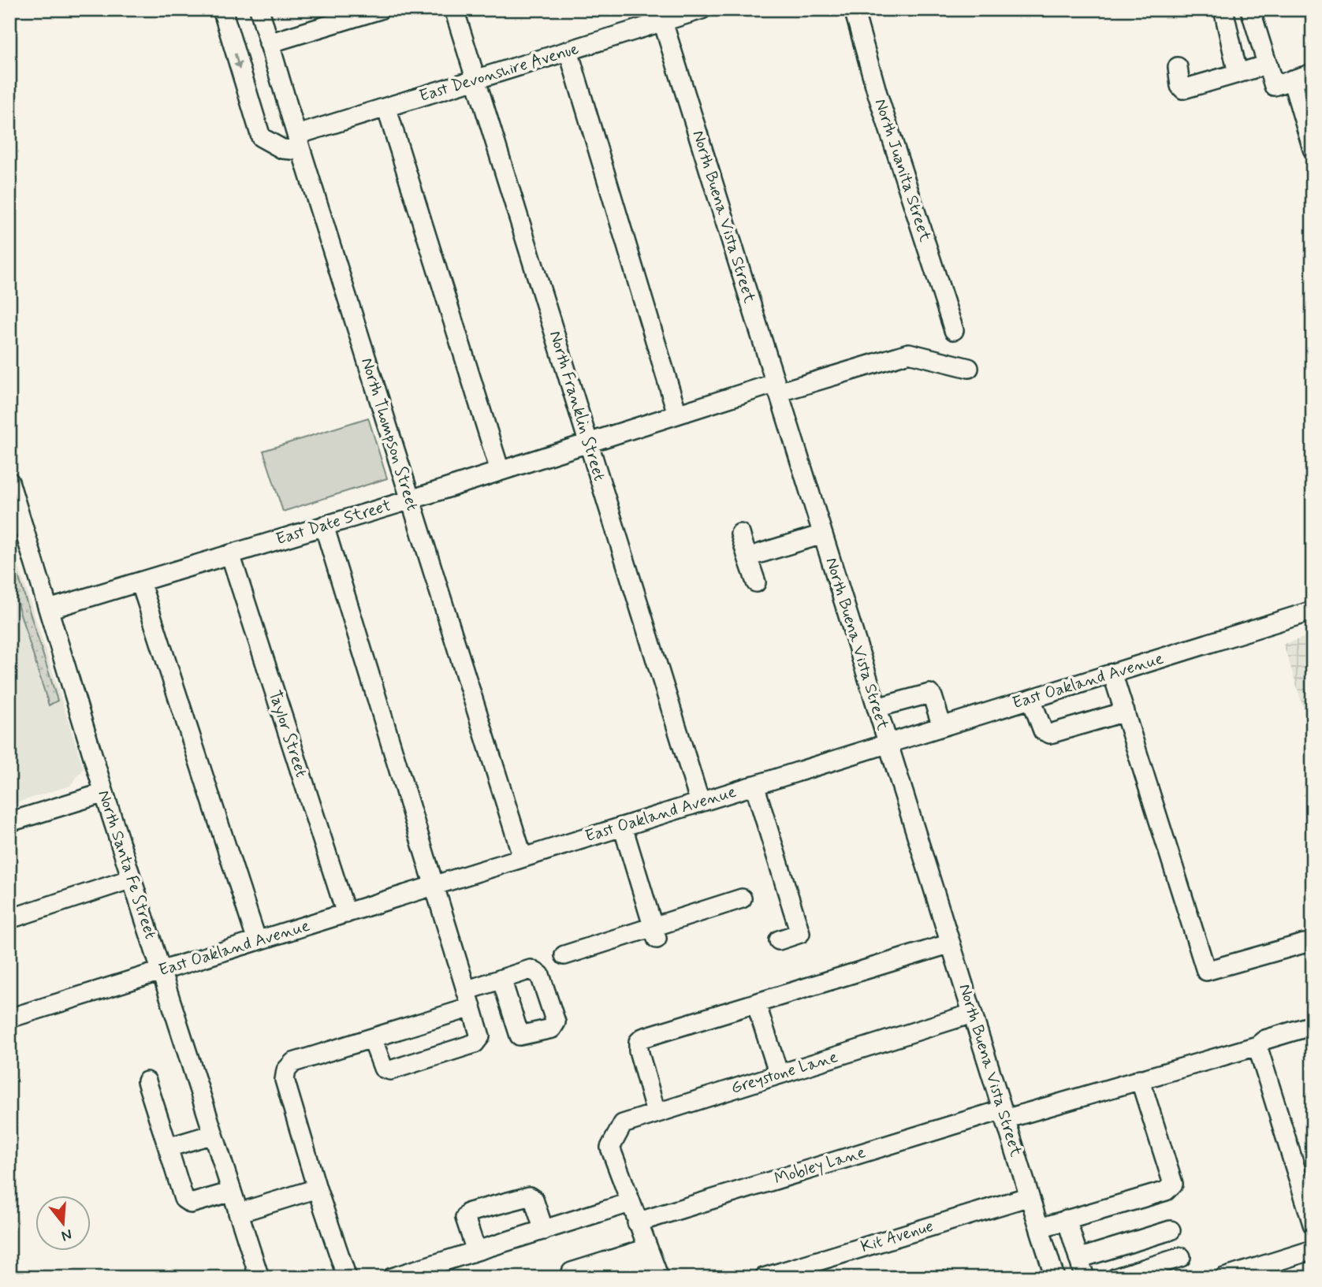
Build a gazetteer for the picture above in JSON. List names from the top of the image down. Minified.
{"streets":{"street":["East Devonshire Avenue","North Juanita Street","North Buena Vista Street","North Franklin Street","North Thompson Street","East Date Street","East Oakland Avenue","Taylor Street","North Santa Fe Street","Greystone Lane","Mobley Lane","Kit Avenue"]},"crossings":[["East Devonshire Avenue","North Buena Vista Street"],["East Devonshire Avenue","North Franklin Street"],["East Devonshire Avenue","North Thompson Street"],["North Buena Vista Street","East Date Street"],["North Buena Vista Street","East Oakland Avenue"],["North Buena Vista Street","Greystone Lane"],["North Buena Vista Street","Mobley Lane"],["North Buena Vista Street","Kit Avenue"],["North Franklin Street","East Date Street"],["North Franklin Street","East Oakland Avenue"],["North Thompson Street","East Date Street"],["North Thompson Street","East Oakland Avenue"],["East Date Street","Taylor Street"],["East Date Street","North Santa Fe Street"],["East Oakland Avenue","Taylor Street"],["East Oakland Avenue","North Santa Fe Street"]],"north":"bottom"}
